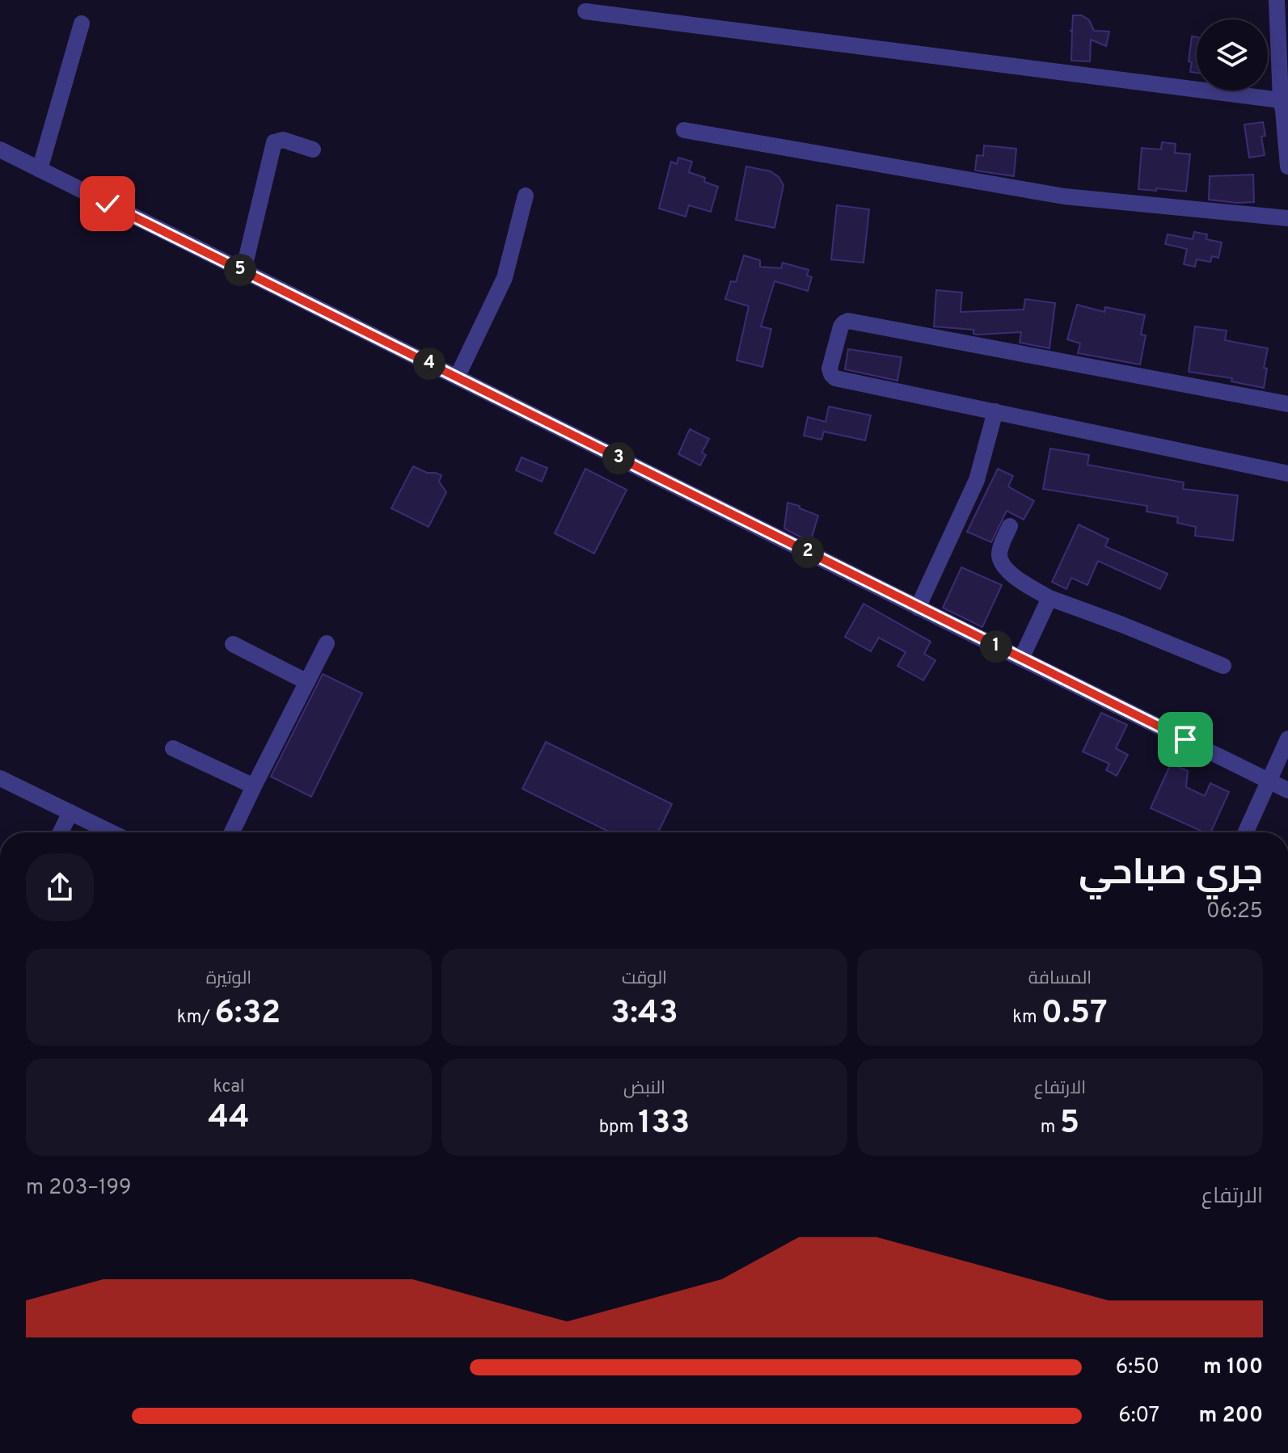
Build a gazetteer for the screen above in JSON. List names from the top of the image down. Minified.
{"page":{"pins":["5","4","3","2","1"],"heading":["جري صباحي","06:25"],"stats":[["المسافة","0.57 km"],["الوقت","3:43"],["الوتيرة","6:32 /km"],["الارتفاع","5 m"],["النبض","133 bpm"],["kcal","44"]],"chart":["الارتفاع","199–203 m"],"list":[{"name":"100 m","note":"6:50"},{"name":"200 m","note":"6:07"}]}}
